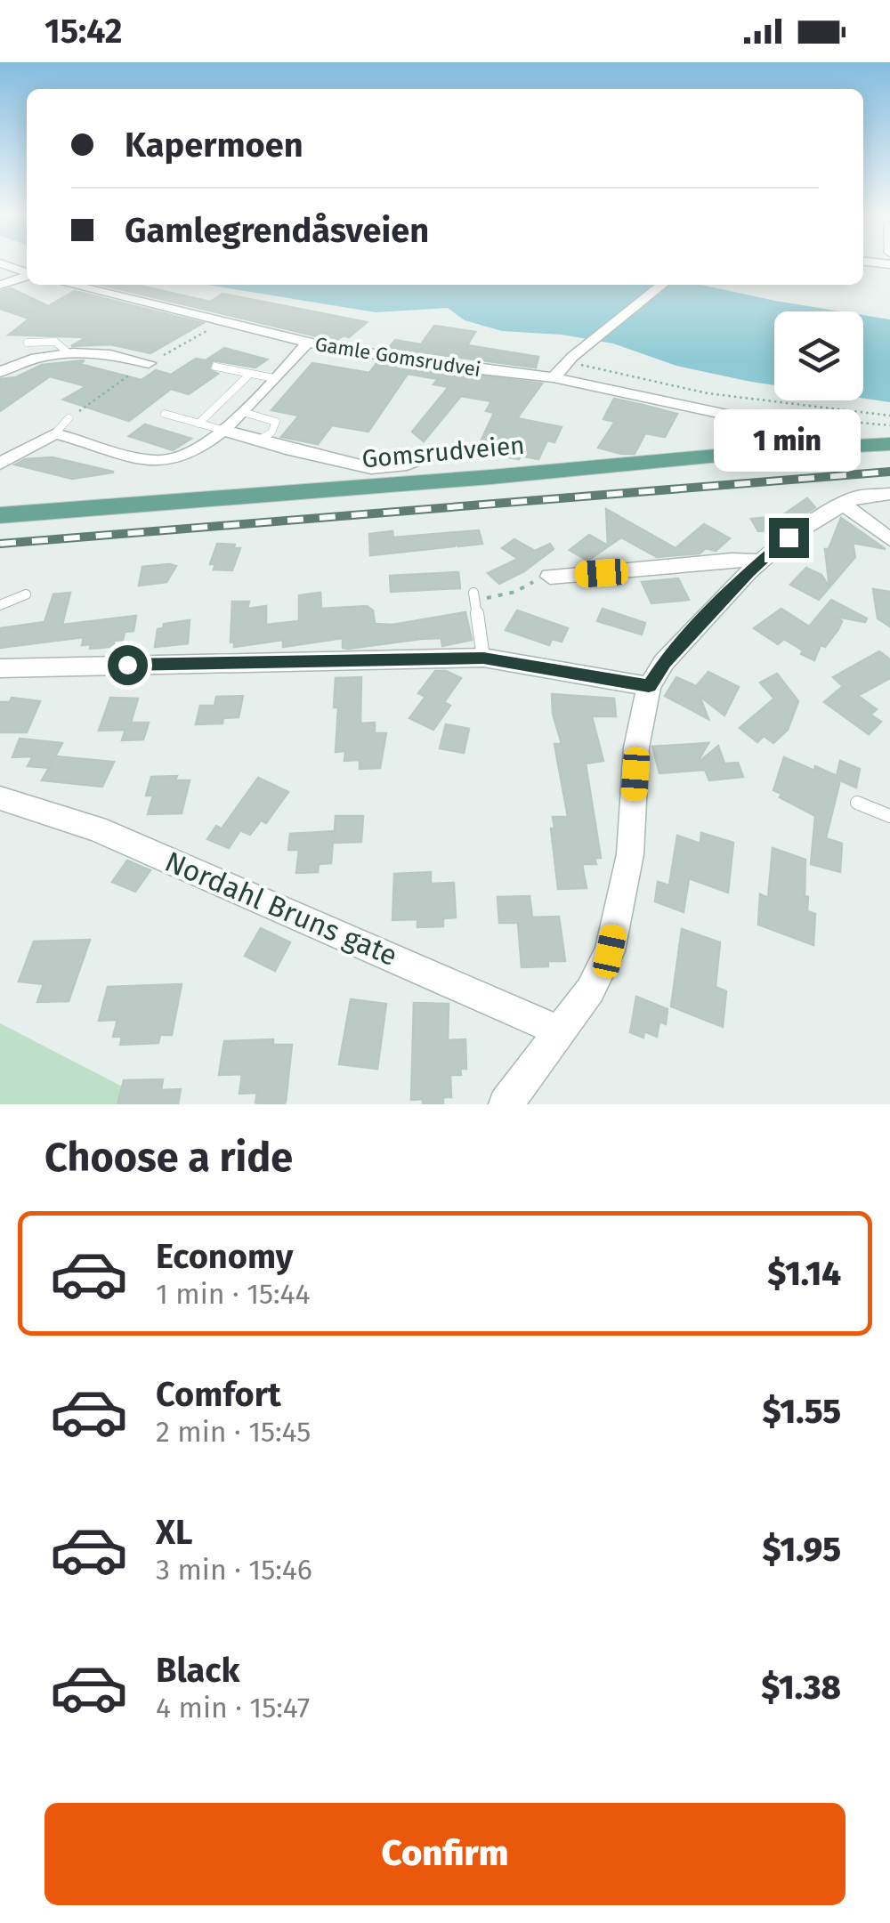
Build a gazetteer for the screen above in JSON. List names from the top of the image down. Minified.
{"streets":{"main road":["Gomsrudveien"],"street":["Gamle Gomsrudvei","Nordahl Bruns gate"]},"crossings":[["Gamle Gomsrudvei","Gomsrudveien"]],"page":{"status":"15:42","banner":["Kapermoen","Gamlegrendåsveien"],"bubble":"1 min","heading":"Choose a ride","list":[{"name":"Economy","note":"1 min · 15:44","value":"$1.14"},{"name":"Comfort","note":"2 min · 15:45","value":"$1.55"},{"name":"XL","note":"3 min · 15:46","value":"$1.95"},{"name":"Black","note":"4 min · 15:47","value":"$1.38"}],"buttons":"Confirm"}}
